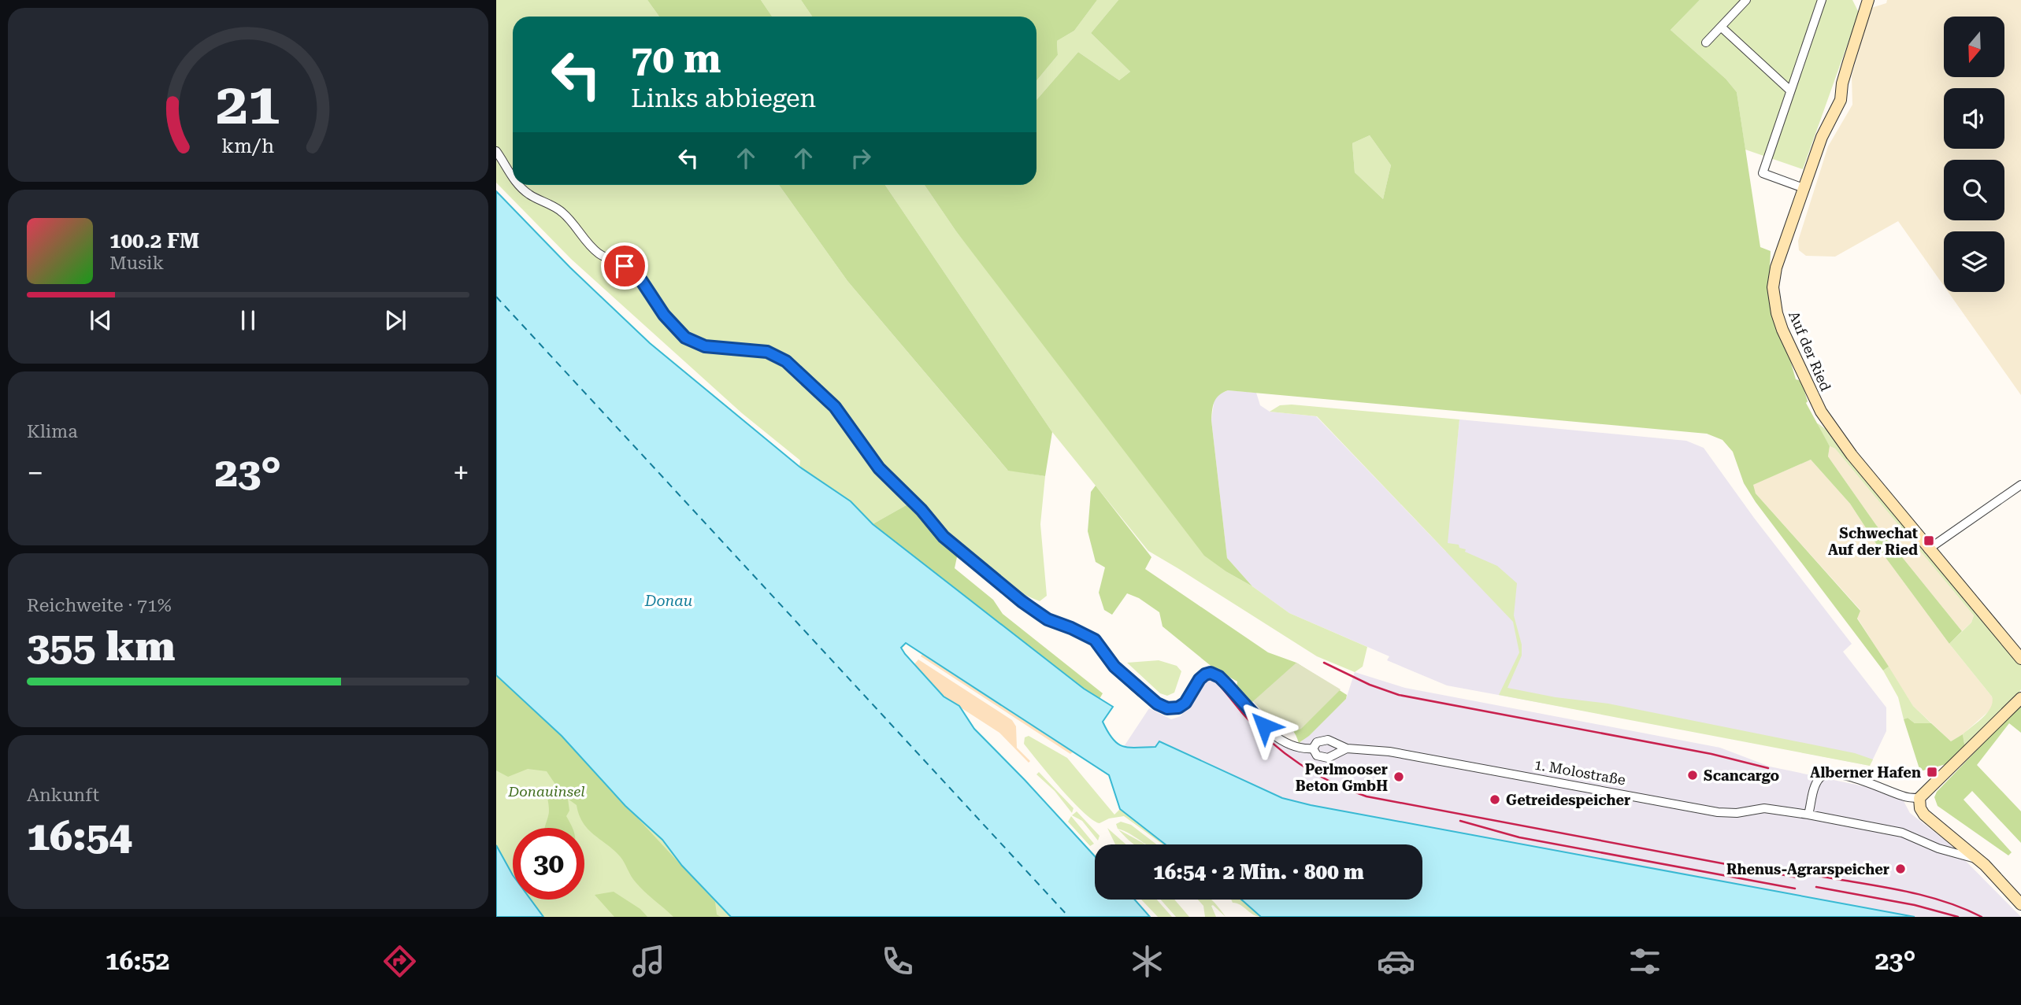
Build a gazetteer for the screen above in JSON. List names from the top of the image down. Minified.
{"streets":{"main road":["Auf der Ried"],"street":["1. Molostraße"]},"water":["Donau"],"parks":["Donauinsel"],"places":{"transit":["Schwechat Auf der Ried","Alberner Hafen"],"other":["Scancargo","Perlmooser Beton GmbH","Getreidespeicher","Rhenus-Agrarspeicher"]},"north":"bottom","page":{"turn":["70 m","Links abbiegen"],"song":["100.2 FM","Musik"],"tile":["Klima",["Reichweite · 71%","355 km"],["Ankunft","16:54"]],"heat":["−","23°","+"],"limit":"30","trip":"16:54 · 2 Min. · 800 m","tabs":["16:52","23°"],"gauge":["21","km/h"]}}
